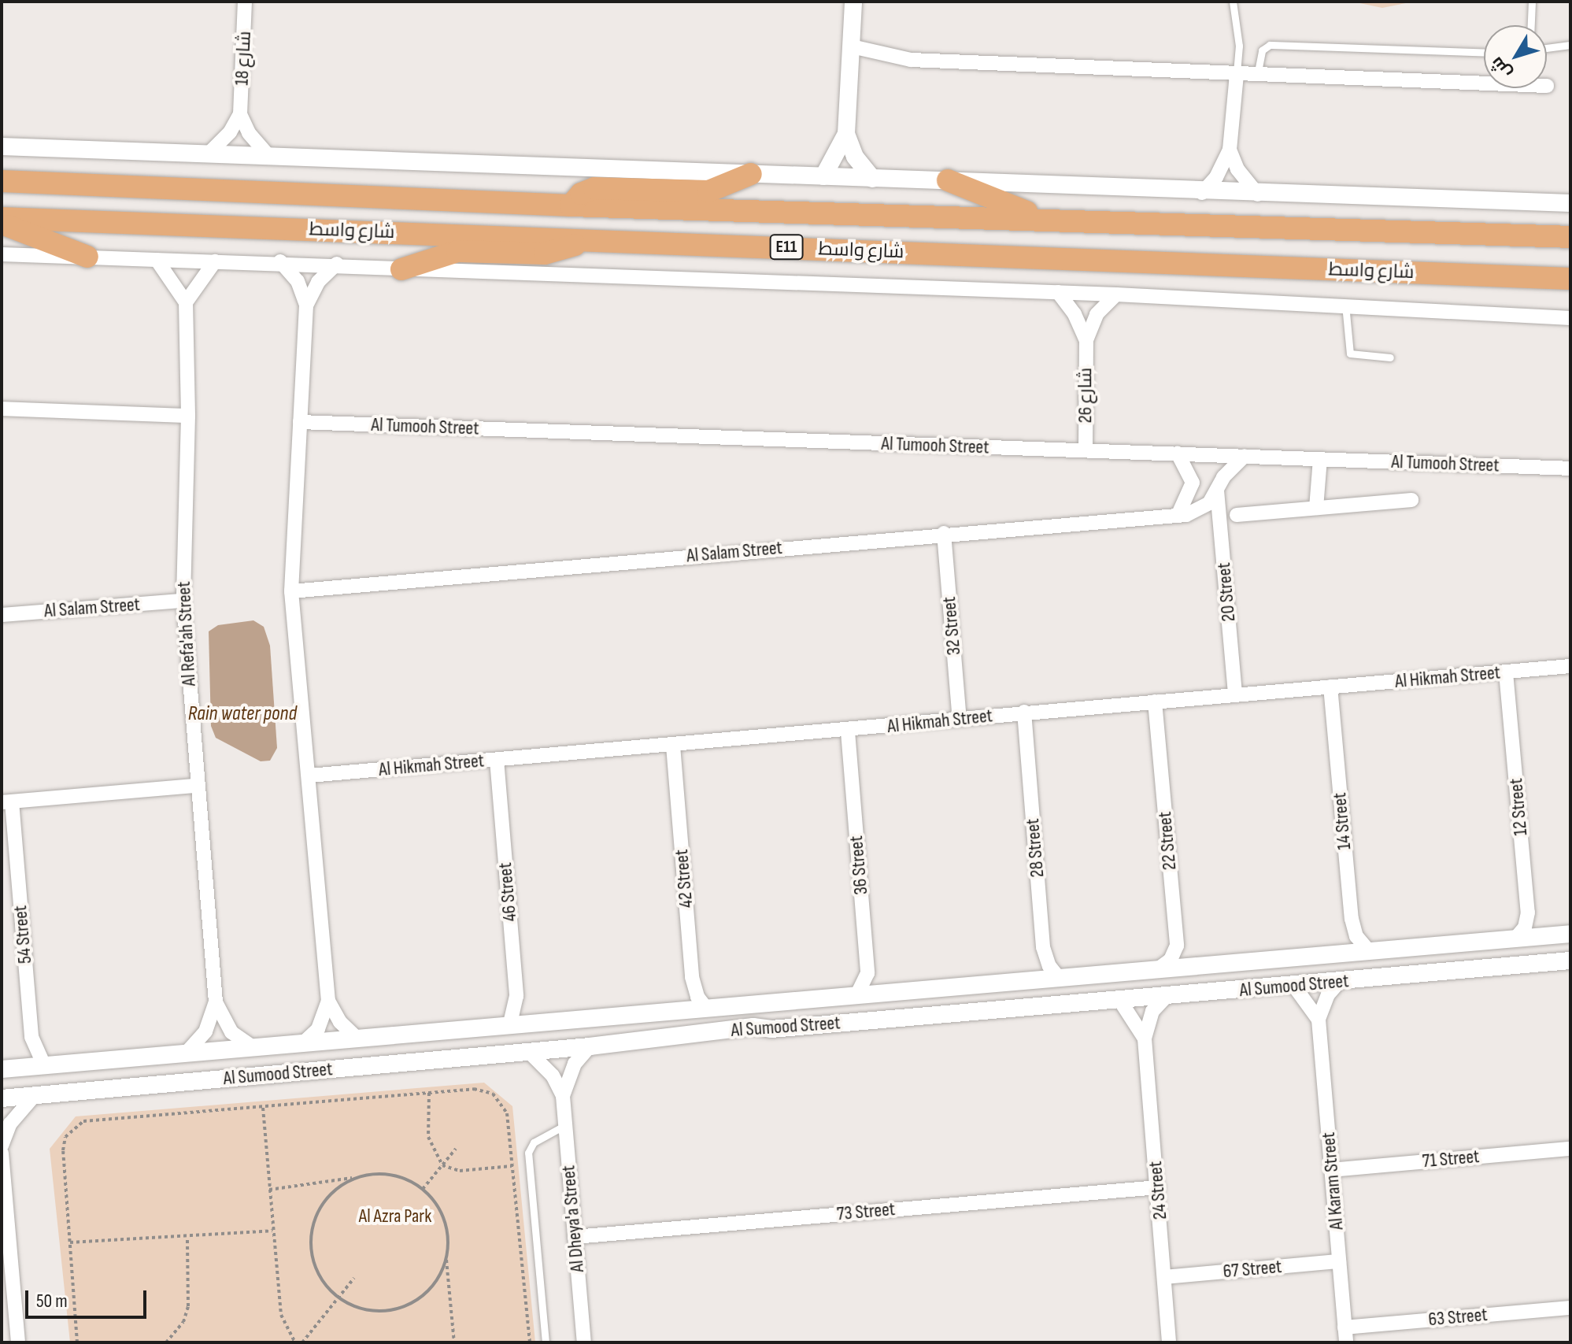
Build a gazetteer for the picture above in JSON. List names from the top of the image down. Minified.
{"streets":{"highway":["شارع واسط","E11"],"street":["شارع 18","شارع 26","Al Tumooh Street","Al Salam Street","20 Street","32 Street","Al Refa'ah Street","Al Hikmah Street","12 Street","14 Street","22 Street","28 Street","36 Street","42 Street","46 Street","54 Street","Al Sumood Street","71 Street","Al Karam Street","24 Street","73 Street","Al Dheya'a Street","67 Street","63 Street"]},"crossings":[["شارع 26","Al Tumooh Street"],["Al Tumooh Street","Al Salam Street"],["Al Salam Street","20 Street"],["Al Salam Street","32 Street"],["Al Salam Street","Al Refa'ah Street"],["20 Street","Al Hikmah Street"],["32 Street","Al Hikmah Street"],["Al Refa'ah Street","Al Sumood Street"],["Al Hikmah Street","12 Street"],["Al Hikmah Street","14 Street"],["Al Hikmah Street","22 Street"],["Al Hikmah Street","28 Street"],["Al Hikmah Street","36 Street"],["Al Hikmah Street","42 Street"],["Al Hikmah Street","46 Street"],["12 Street","Al Sumood Street"],["14 Street","Al Sumood Street"],["22 Street","Al Sumood Street"],["28 Street","Al Sumood Street"],["36 Street","Al Sumood Street"],["42 Street","Al Sumood Street"],["46 Street","Al Sumood Street"],["54 Street","Al Sumood Street"],["Al Sumood Street","Al Karam Street"],["Al Sumood Street","24 Street"],["Al Sumood Street","Al Dheya'a Street"],["71 Street","Al Karam Street"],["Al Karam Street","67 Street"],["Al Karam Street","63 Street"],["24 Street","73 Street"],["24 Street","67 Street"],["73 Street","Al Dheya'a Street"]],"water":["Rain water pond"],"parks":["Al Azra Park"],"scale_bar":"50 m","north":"bottom left"}
